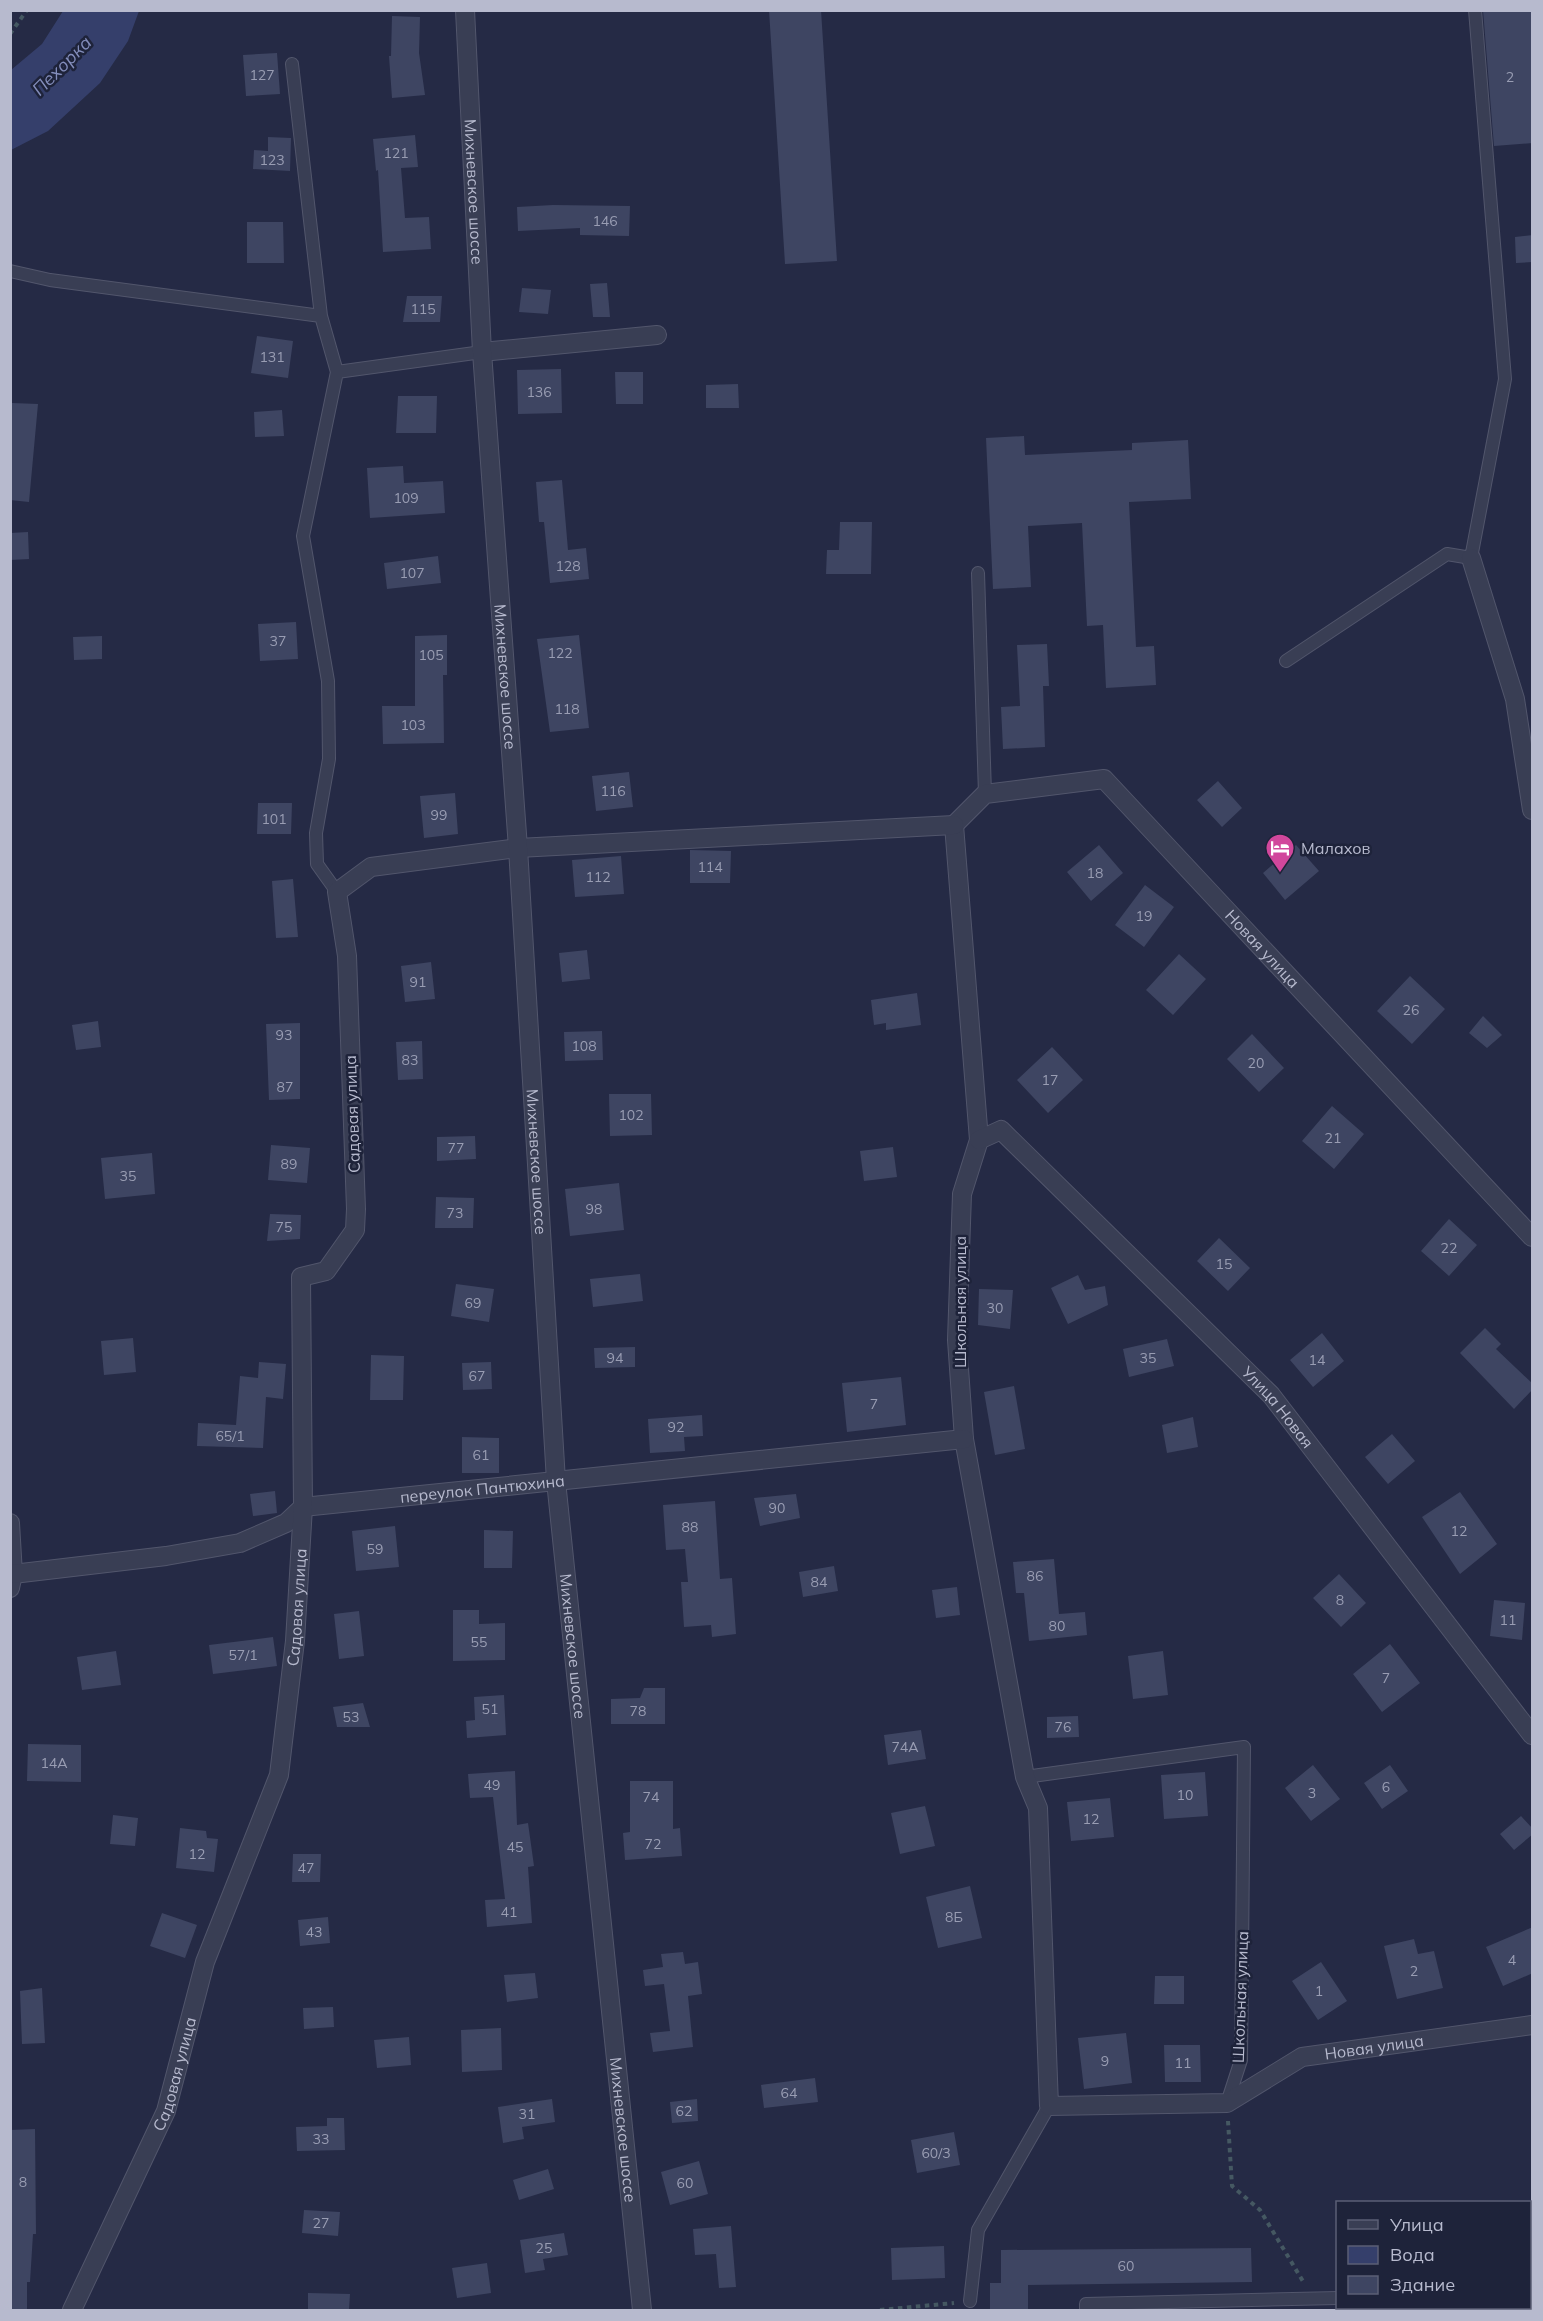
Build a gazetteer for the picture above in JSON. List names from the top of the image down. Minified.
{"streets":{"street":["Михневское шоссе","Новая улица","Садовая улица","Школьная улица","Улица Новая","переулок Пантюхина"]},"crossings":[["Михневское шоссе","переулок Пантюхина"],["Новая улица","Школьная улица"],["Садовая улица","переулок Пантюхина"],["Школьная улица","Улица Новая"],["Школьная улица","переулок Пантюхина"]],"water":["Пехорка"],"places":{"hotel":["Малахов"]},"house_numbers":["127","2","121","123","146","115","131","136","109","128","107","37","122","105","118","103","116","99","101","114","18","112","19","91","26","93","108","83","20","17","87","102","21","77","89","35","98","73","75","22","15","69","30","94","35","14","67","7","92","65/1","61","90","88","12","59","86","84","8","11","80","55","57/1","7","51","78","53","76","74А","14А","49","6","3","10","74","12","72","45","12","47","41","8Б","43","4","2","1","9","11","64","62","31","33","60/3","8","60","27","25","60"],"legend":["Улица","Вода","Здание"]}
